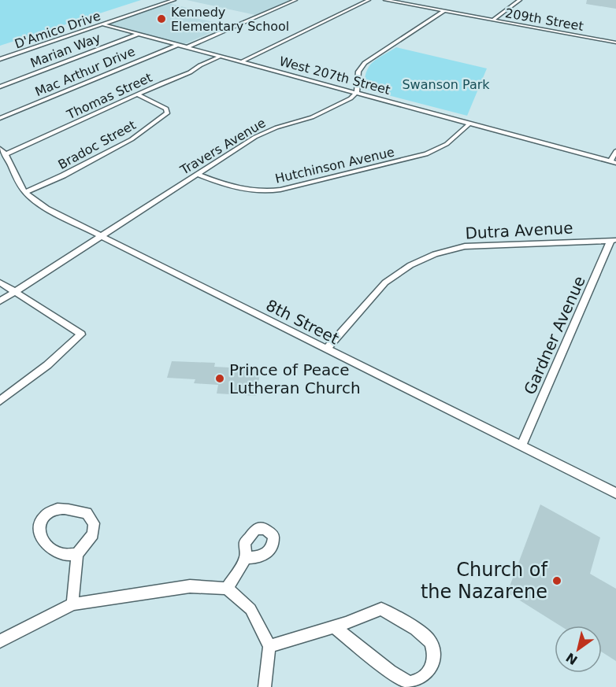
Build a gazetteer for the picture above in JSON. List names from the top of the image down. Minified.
{"streets":{"street":["209th Street","D'Amico Drive","Marian Way","Mac Arthur Drive","West 207th Street","Thomas Street","Bradoc Street","Travers Avenue","Hutchinson Avenue","Dutra Avenue","8th Street","Gardner Avenue"]},"crossings":[["D'Amico Drive","West 207th Street"],["Marian Way","West 207th Street"],["Mac Arthur Drive","West 207th Street"],["West 207th Street","Thomas Street"],["West 207th Street","Travers Avenue"],["West 207th Street","Hutchinson Avenue"],["Thomas Street","Bradoc Street"],["Thomas Street","8th Street"],["Bradoc Street","8th Street"],["Travers Avenue","Hutchinson Avenue"],["Travers Avenue","8th Street"],["Dutra Avenue","8th Street"],["Dutra Avenue","Gardner Avenue"],["8th Street","Gardner Avenue"]],"parks":["Swanson Park"],"places":["Kennedy Elementary School","Prince of Peace Lutheran Church","Church of the Nazarene"],"north":"bottom left"}
